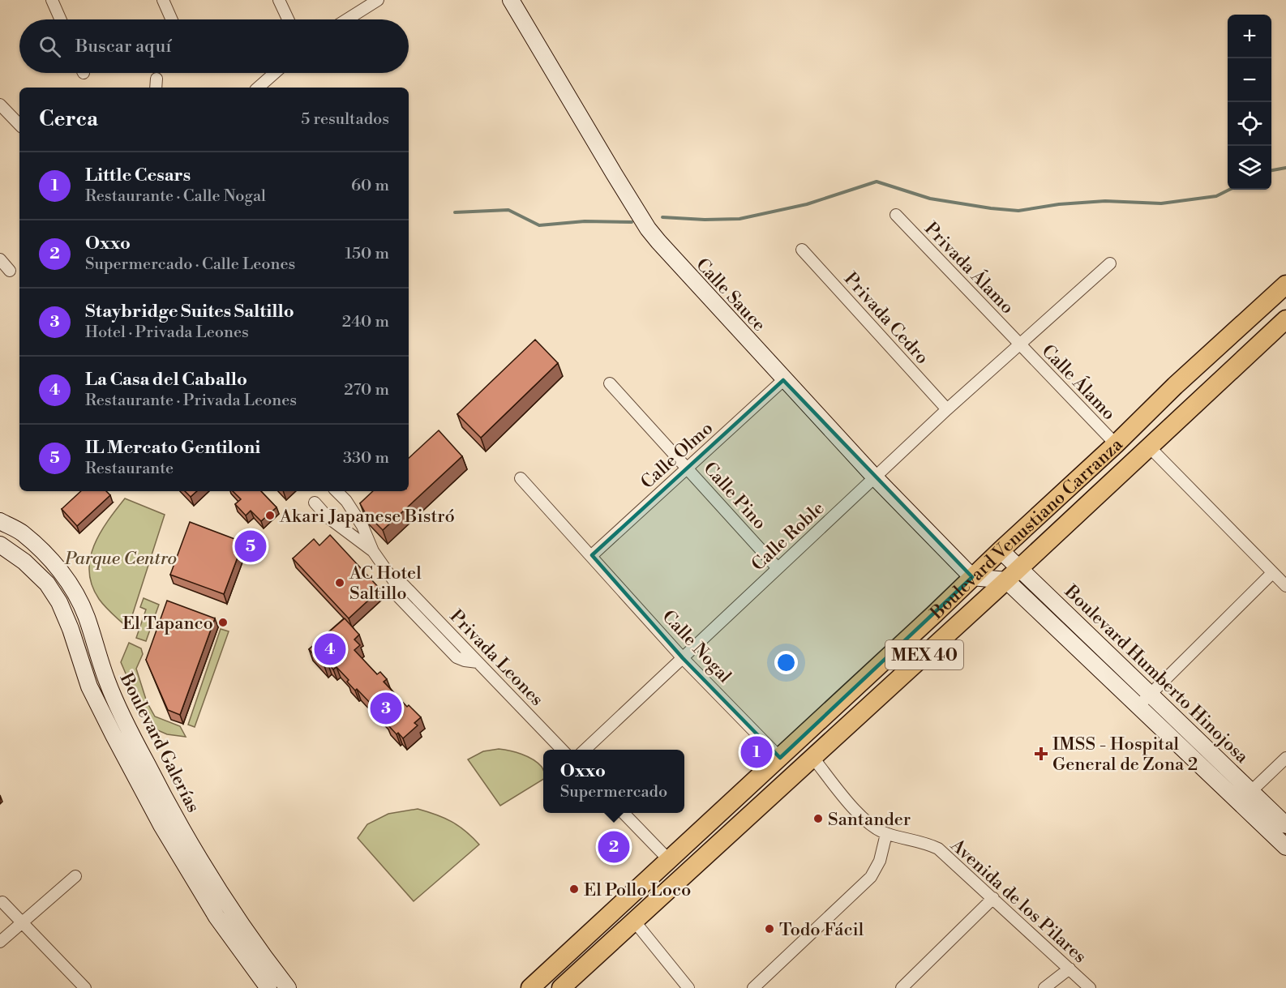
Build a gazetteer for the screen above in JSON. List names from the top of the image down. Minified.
{"streets":{"main road":["Boulevard Venustiano Carranza","MEX 40"],"street":["Privada Álamo","Calle Sauce","Privada Cedro","Calle Álamo","Calle Olmo","Calle Pino","Calle Roble","Calle Nogal","Privada Leones","Boulevard Humberto Hinojosa","Boulevard Galerías","Avenida de los Pilares"]},"crossings":[["Privada Álamo","Calle Álamo"],["Privada Álamo","Calle Roble"],["Calle Sauce","Calle Olmo"],["Calle Sauce","Boulevard Venustiano Carranza"],["Calle Sauce","Calle Roble"],["Privada Cedro","Calle Roble"],["Calle Álamo","Boulevard Venustiano Carranza"],["Calle Álamo","Calle Roble"],["Calle Olmo","Calle Pino"],["Calle Olmo","Calle Nogal"],["Calle Pino","Calle Roble"],["Boulevard Venustiano Carranza","Calle Nogal"],["Boulevard Venustiano Carranza","Boulevard Humberto Hinojosa"],["Boulevard Venustiano Carranza","Avenida de los Pilares"],["Calle Roble","Calle Nogal"]],"parks":["Parque Centro"],"places":{"other":["Akari Japanese Bistró","AC Hotel Saltillo","El Tapanco","Santander","El Pollo Loco","Todo Fácil"],"health":["IMSS - Hospital General de Zona 2"]},"page":{"map_buttons":["+","−"],"search":"Buscar aquí","heading":["Cerca","5 resultados"],"list":[{"mark":"1","name":"Little Cesars","note":"Restaurante · Calle Nogal","value":"60 m"},{"mark":"2","name":"Oxxo","note":"Supermercado · Calle Leones","value":"150 m"},{"mark":"3","name":"Staybridge Suites Saltillo","note":"Hotel · Privada Leones","value":"240 m"},{"mark":"4","name":"La Casa del Caballo","note":"Restaurante · Privada Leones","value":"270 m"},{"mark":"5","name":"IL Mercato Gentiloni","note":"Restaurante","value":"330 m"}],"pins":["5","4","3","1","2"],"popup":["Oxxo","Supermercado"]}}
